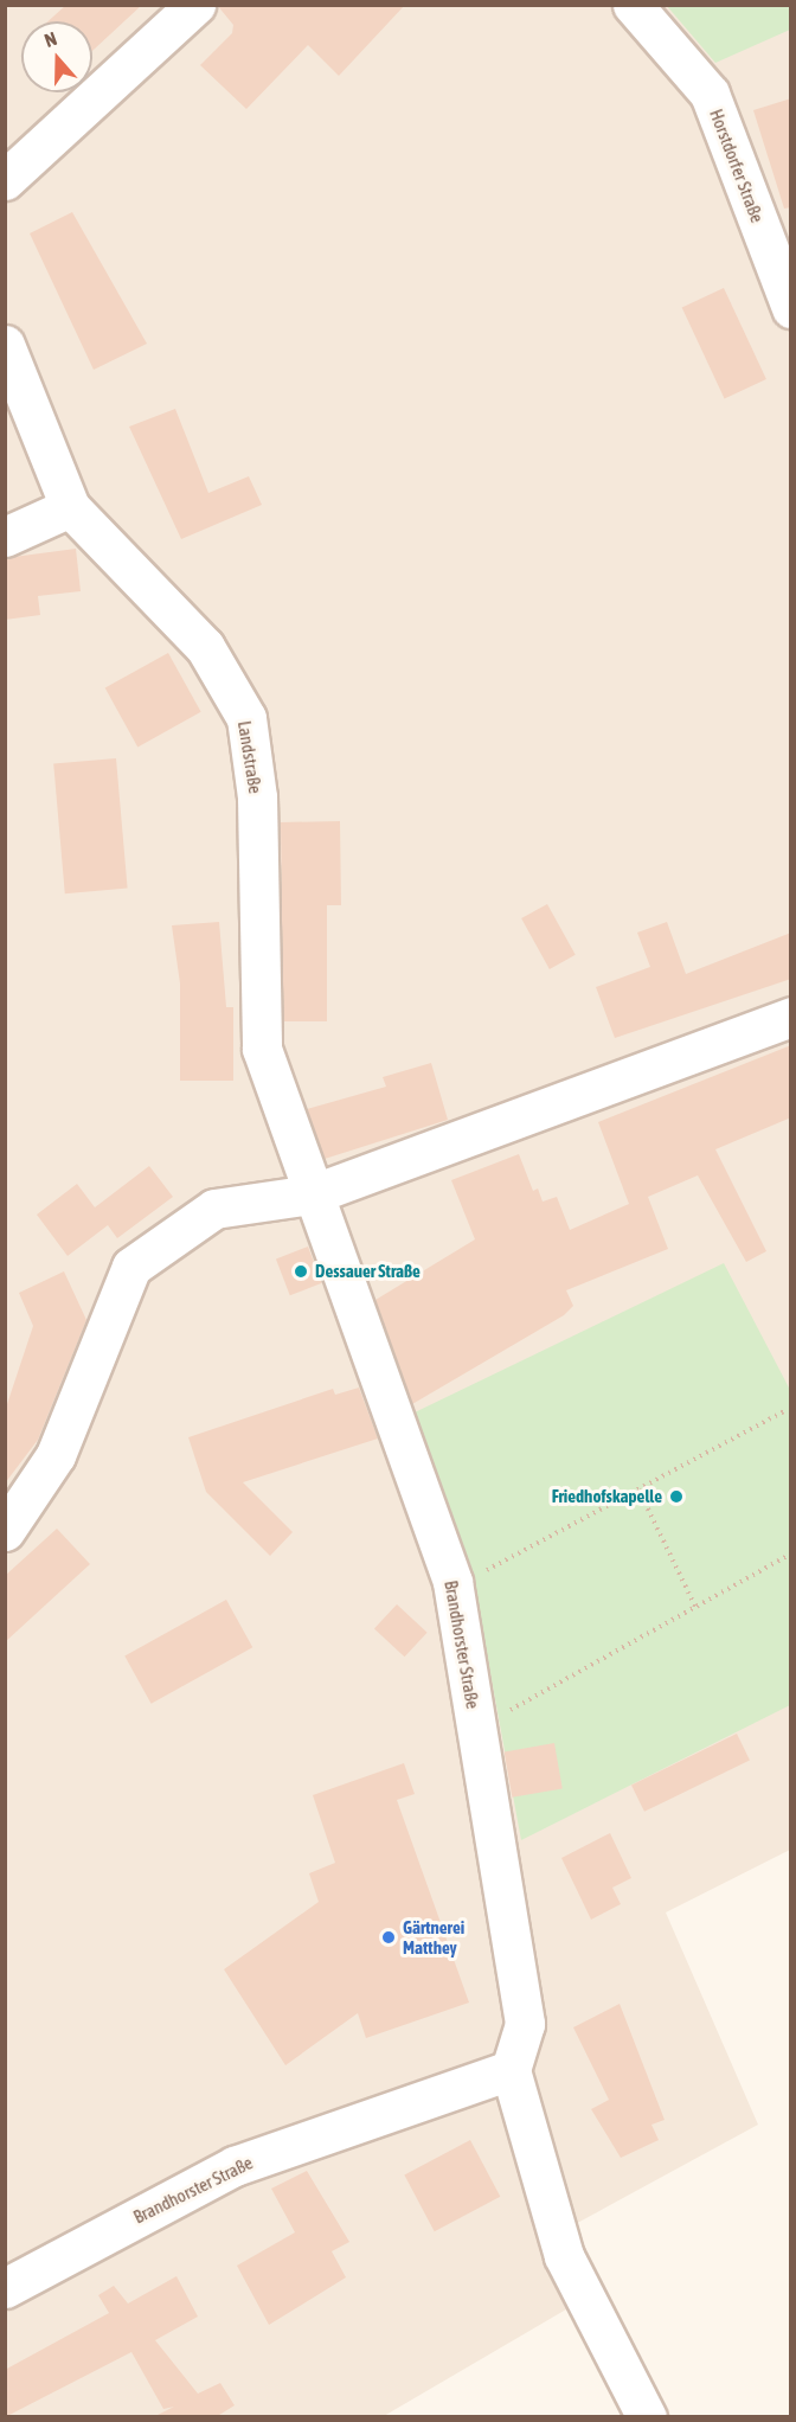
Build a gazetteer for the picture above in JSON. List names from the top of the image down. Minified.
{"streets":{"street":["Horstdorfer Straße","Landstraße","Brandhorster Straße"]},"crossings":[["Landstraße","Brandhorster Straße"]],"places":["Dessauer Straße","Friedhofskapelle","Gärtnerei Matthey"],"north":"top"}
